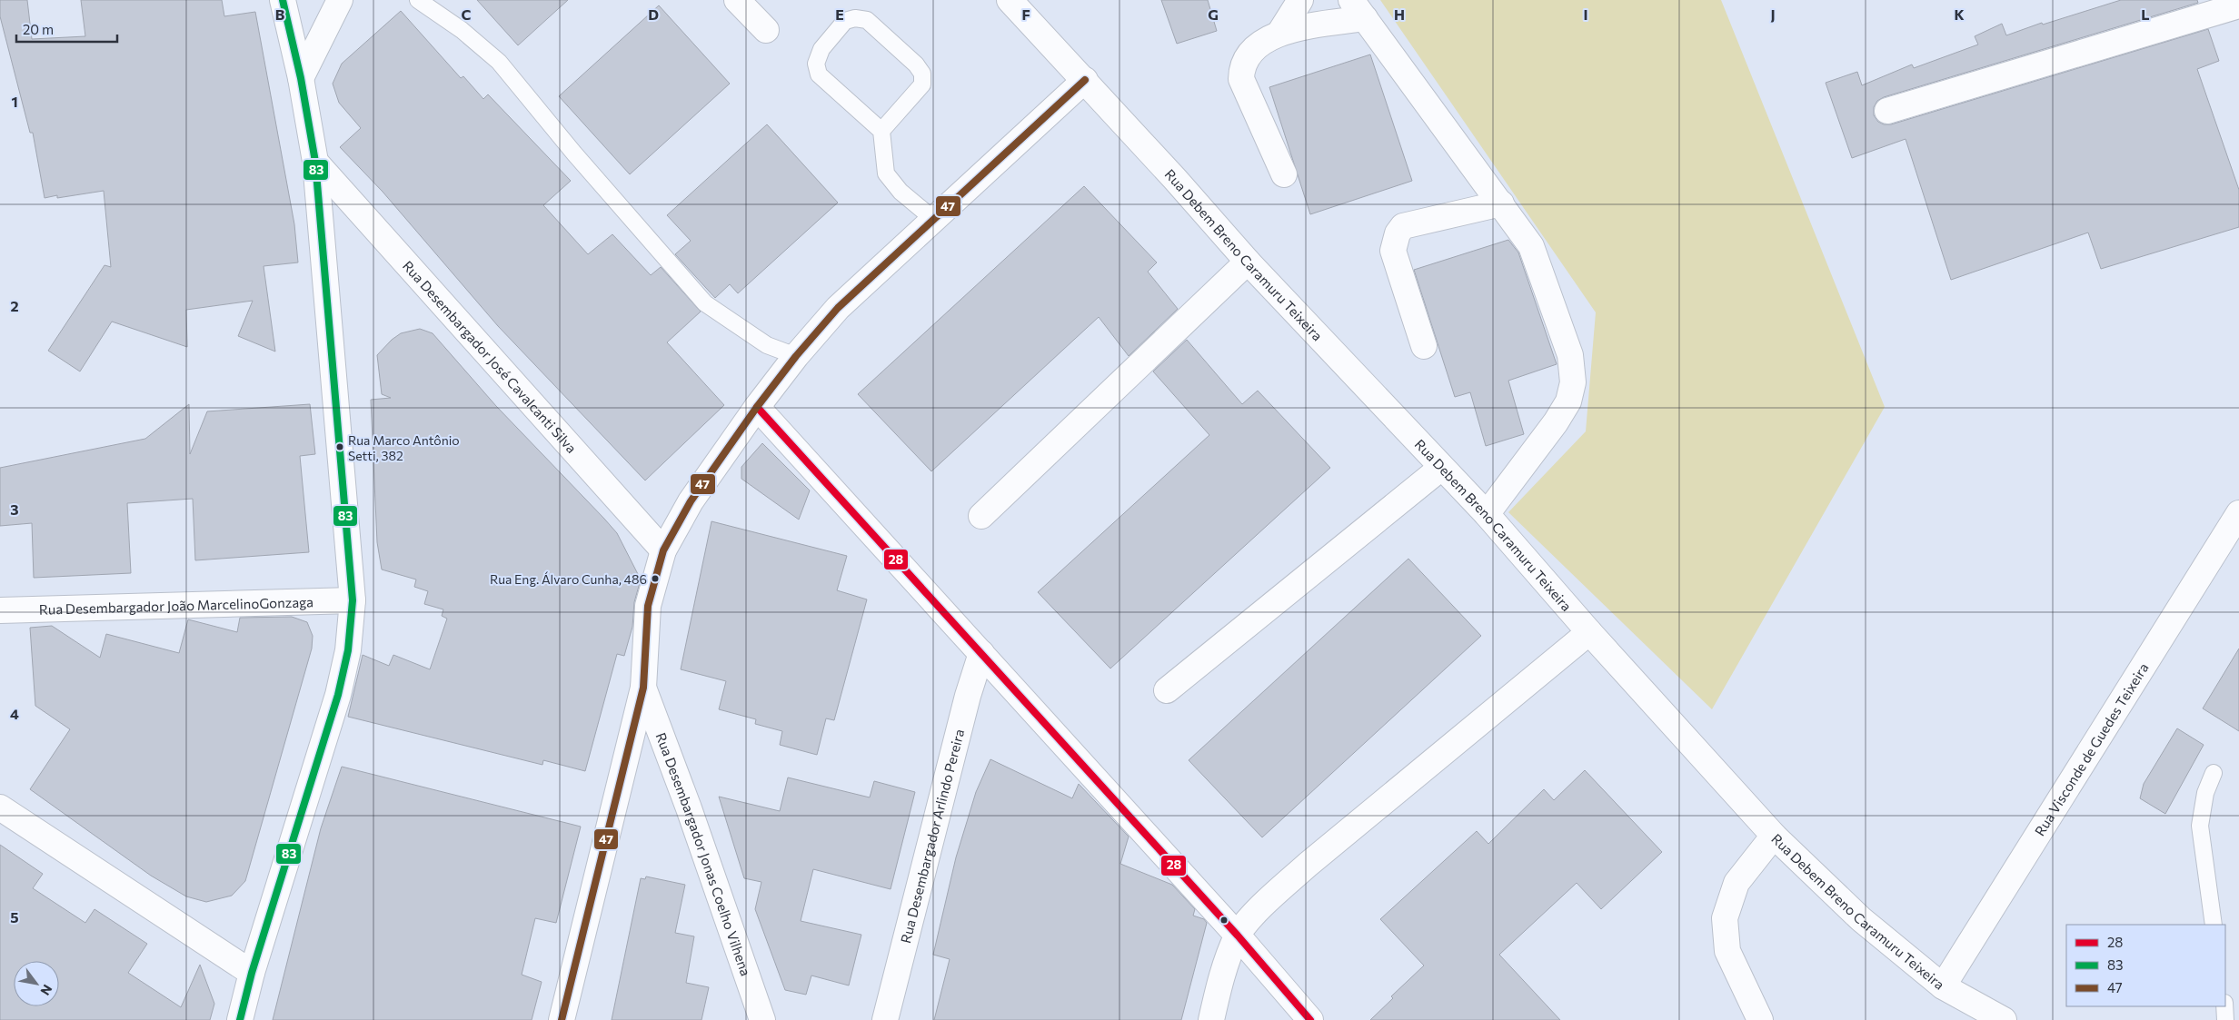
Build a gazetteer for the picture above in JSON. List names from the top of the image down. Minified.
{"streets":{"street":["Rua Debem Breno Caramuru Teixeira","Rua Desembargador José Cavalcanti Silva","Rua Desembargador João MarcelinoGonzaga","Rua Visconde de Guedes Teixeira","Rua Desembargador Arlindo Pereira","Rua Desembargador Jonas Coelho Vilhena"]},"crossings":[["Rua Debem Breno Caramuru Teixeira","Rua Visconde de Guedes Teixeira"]],"places":["Rua Marco Antônio Setti, 382","Rua Eng. Álvaro Cunha, 486"],"lines":["transit line 83","transit line 47","transit line 28"],"legend":["28","83","47"],"scale_bar":"20 m","north":"bottom right","grid":{"columns":["B","C","D","E","F","G","H","I","J","K","L"],"rows":["1","2","3","4","5"]}}
